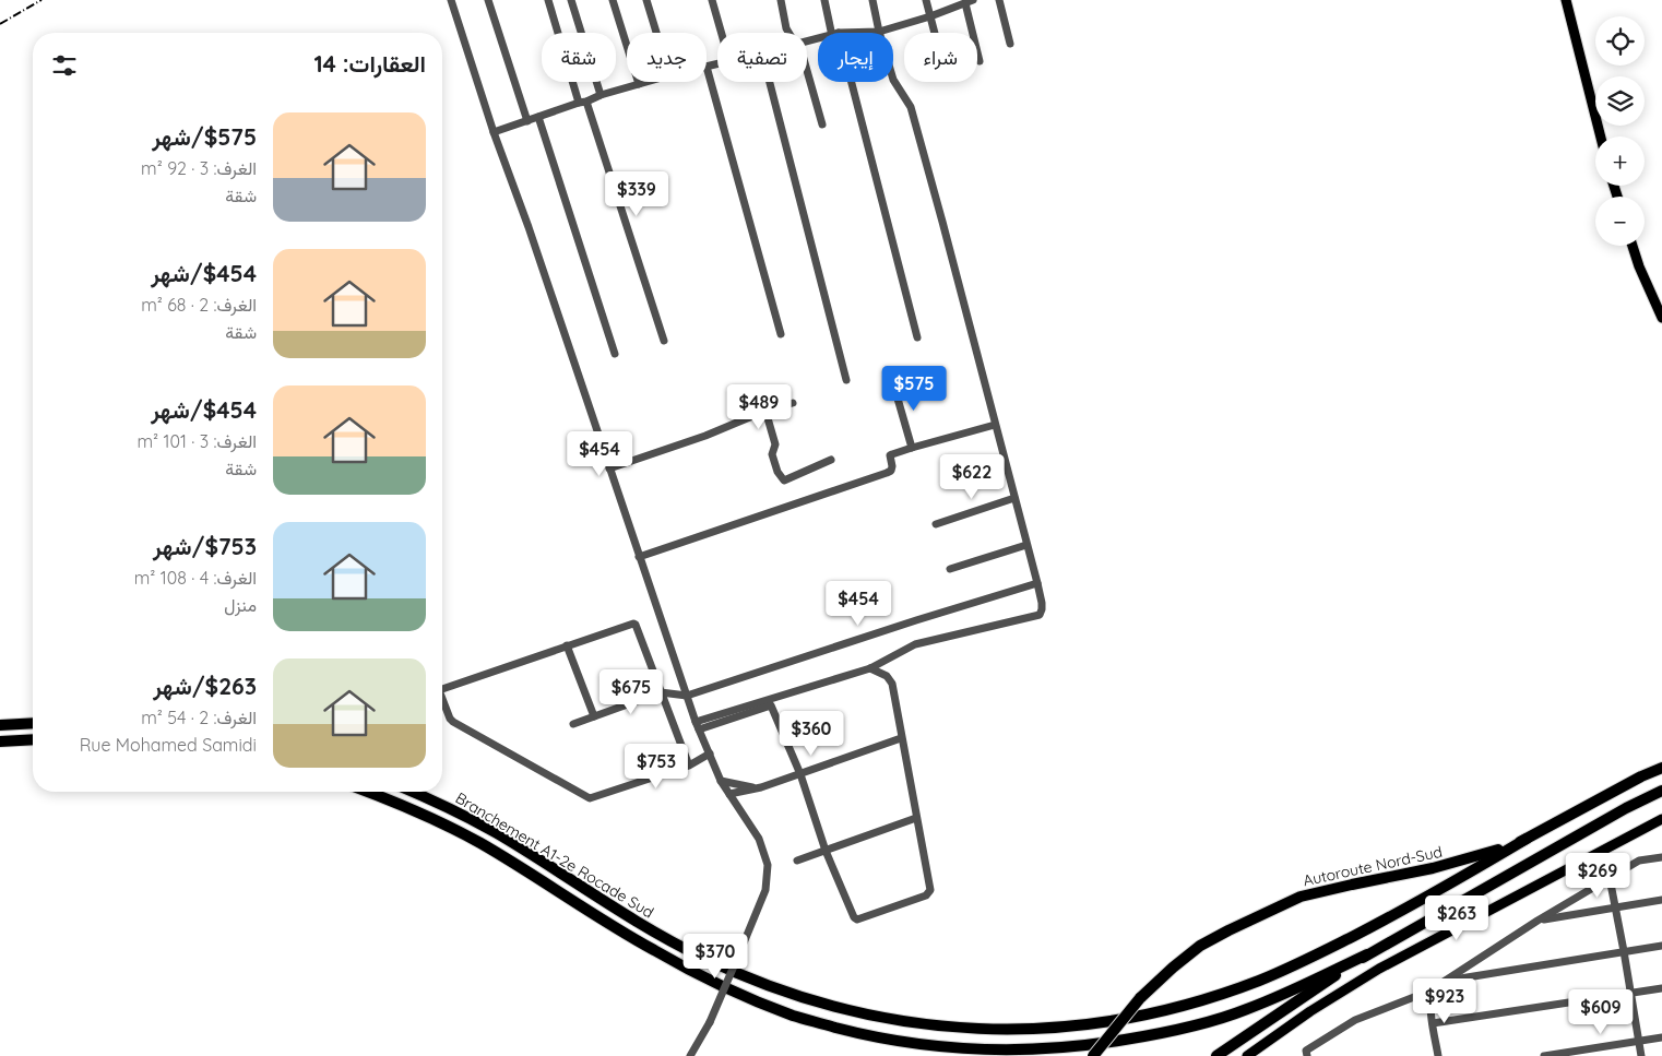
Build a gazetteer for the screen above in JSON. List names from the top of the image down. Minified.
{"streets":{"highway":["Branchement A1-2e Rocade Sud","Autoroute Nord-Sud"]},"crossings":[["Branchement A1-2e Rocade Sud","Autoroute Nord-Sud"]],"page":{"map_buttons":["+","−"],"chip":["شراء","إيجار","تصفية","جديد","شقة"],"heading":"العقارات: 14","list":[{"name":"$575/شهر","note":"الغرف: 3 · 92 m² · شقة"},{"name":"$454/شهر","note":"الغرف: 2 · 68 m² · شقة"},{"name":"$454/شهر","note":"الغرف: 3 · 101 m² · شقة"},{"name":"$753/شهر","note":"الغرف: 4 · 108 m² · منزل"},{"name":"$263/شهر","note":"الغرف: 2 · 54 m² · Rue Mohamed Samidi"}],"price":["$339","$575","$489","$454","$622","$454","$675","$360","$753","$269","$263","$370","$923","$609"]}}
